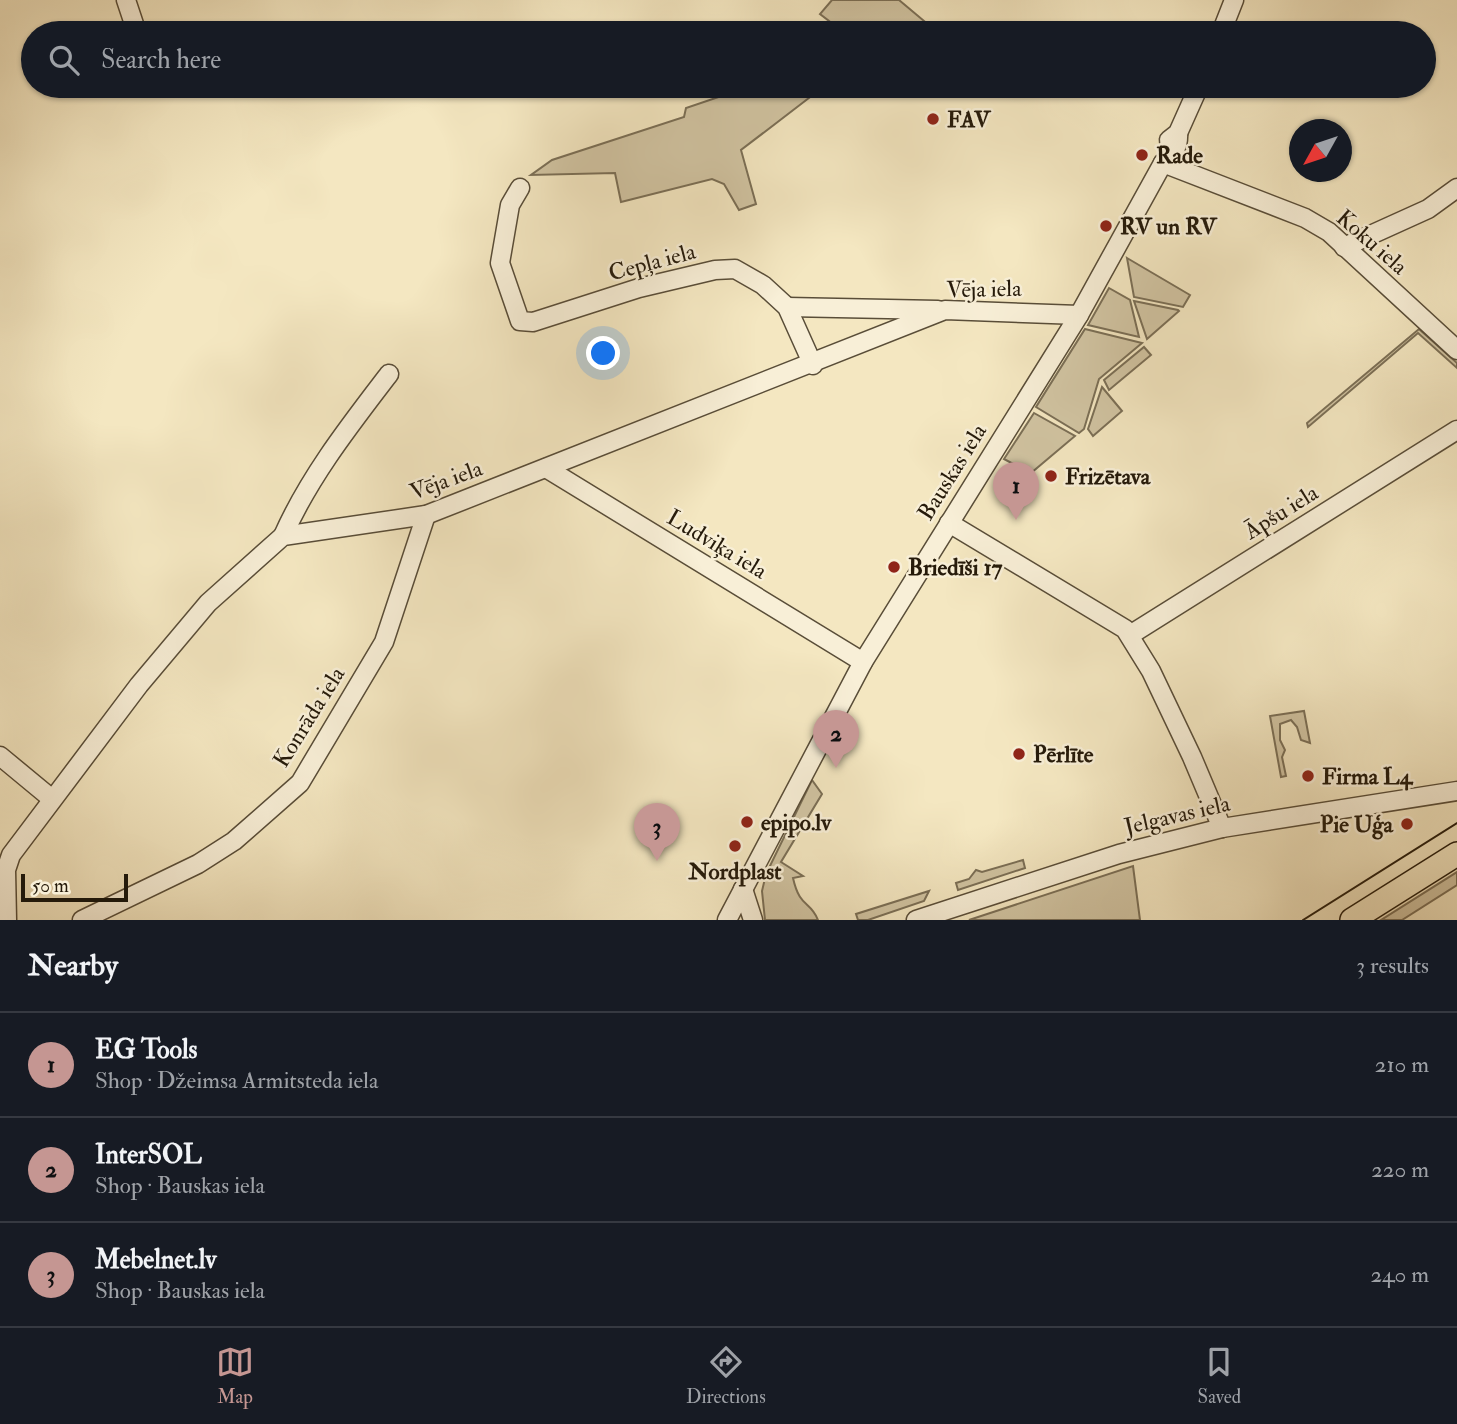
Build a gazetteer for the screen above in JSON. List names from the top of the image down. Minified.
{"streets":{"street":["Koku iela","Cepļa iela","Vēja iela","Bauskas iela","Āpšu iela","Ludviķa iela","Konrāda iela","Jelgavas iela"]},"crossings":[["Koku iela","Bauskas iela"],["Cepļa iela","Vēja iela"],["Vēja iela","Bauskas iela"],["Vēja iela","Ludviķa iela"],["Vēja iela","Konrāda iela"],["Bauskas iela","Ludviķa iela"]],"places":["FAV","Rade","RV un RV","Frizētava","Briedīši 17","Pērlīte","Firma L4","epipo.lv","Pie Uģa","Nordplast"],"scale_bar":"50 m","north":"bottom left","page":{"search":"Search here","pins":["1","2","3"],"scale":"50 m","heading":["Nearby","3 results"],"list":[{"mark":"1","name":"EG Tools","note":"Shop · Džeimsa Armitsteda iela","value":"210 m"},{"mark":"2","name":"InterSOL","note":"Shop · Bauskas iela","value":"220 m"},{"mark":"3","name":"Mebelnet.lv","note":"Shop · Bauskas iela","value":"240 m"}],"nav":["Map","Directions","Saved"]}}
